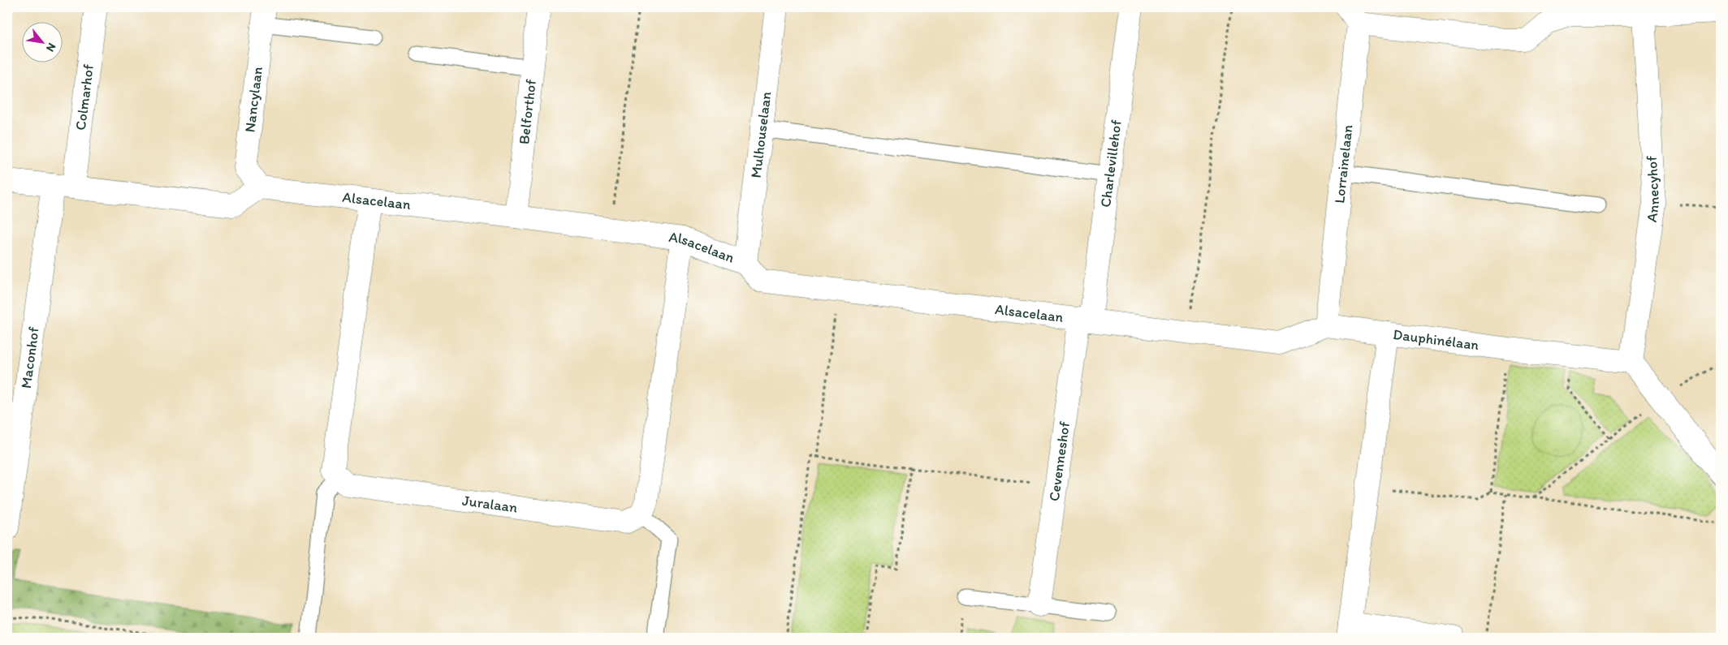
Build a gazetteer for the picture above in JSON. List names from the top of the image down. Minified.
{"streets":{"street":["Colmarhof","Nancylaan","Belforthof","Mulhouselaan","Charlevillehof","Lorrainelaan","Annecyhof","Alsacelaan","Dauphinélaan","Maconhof","Cevenneshof","Juralaan"]},"crossings":[["Colmarhof","Maconhof"],["Nancylaan","Alsacelaan"],["Belforthof","Alsacelaan"],["Mulhouselaan","Alsacelaan"],["Charlevillehof","Alsacelaan"],["Charlevillehof","Cevenneshof"],["Lorrainelaan","Alsacelaan"],["Annecyhof","Dauphinélaan"],["Alsacelaan","Dauphinélaan"],["Alsacelaan","Cevenneshof"]],"north":"bottom right"}
